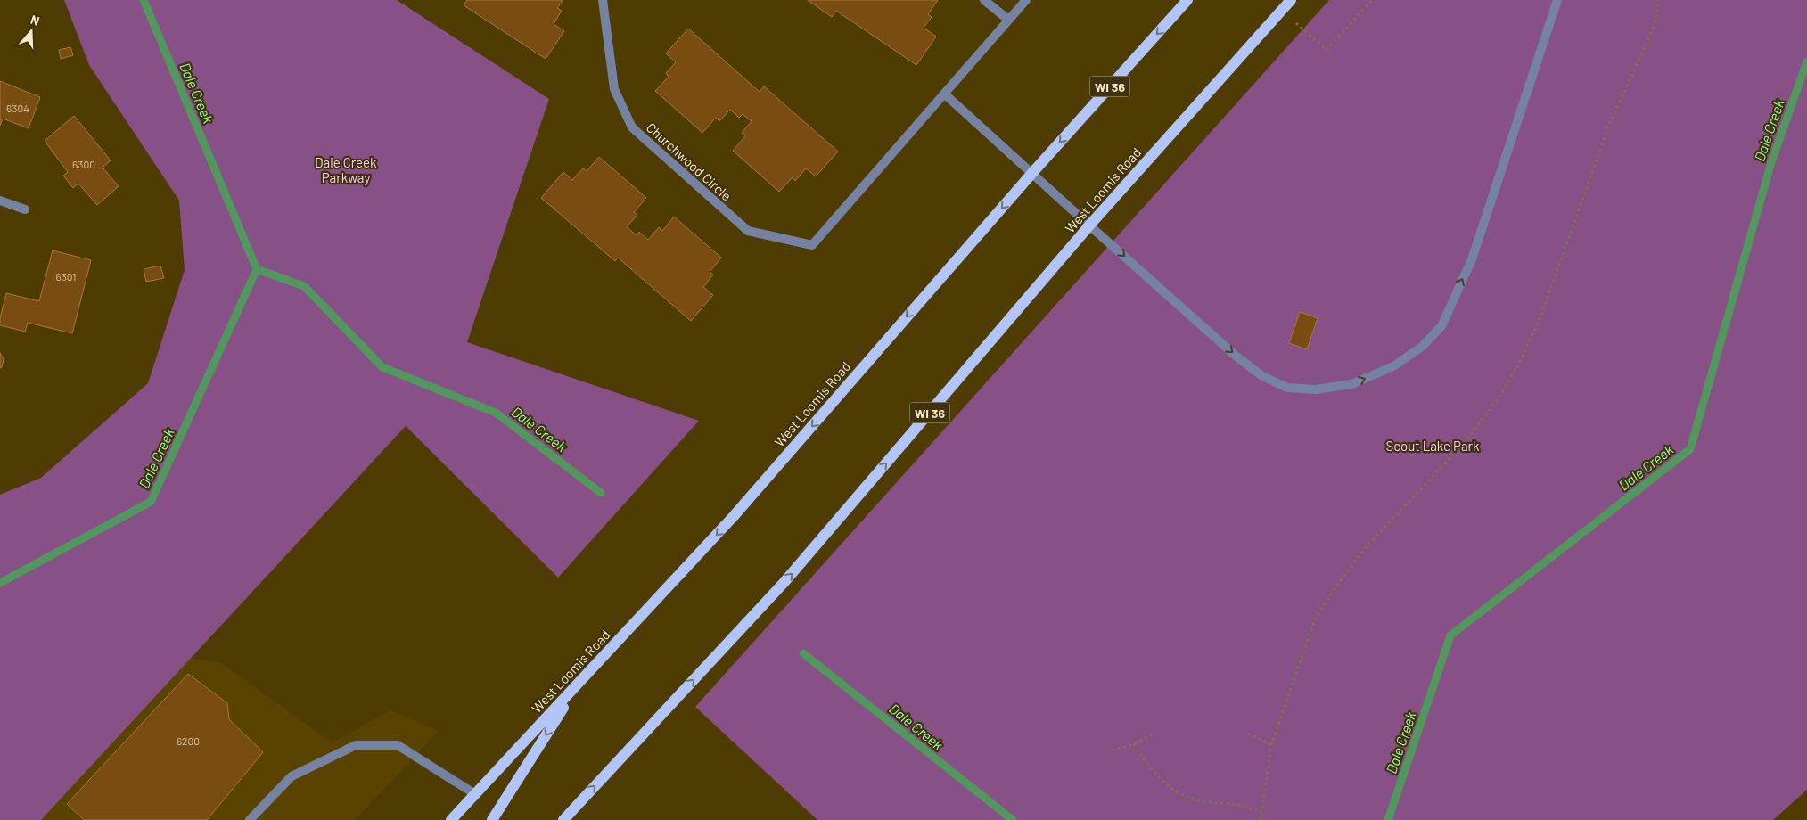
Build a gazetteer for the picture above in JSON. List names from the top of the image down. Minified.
{"streets":{"main road":["WI 36","West Loomis Road"],"street":["Churchwood Circle"]},"water":["Dale Creek"],"parks":["Dale Creek Parkway","Scout Lake Park"],"house_numbers":["6304","6300","6301","6200"],"north":"top"}
